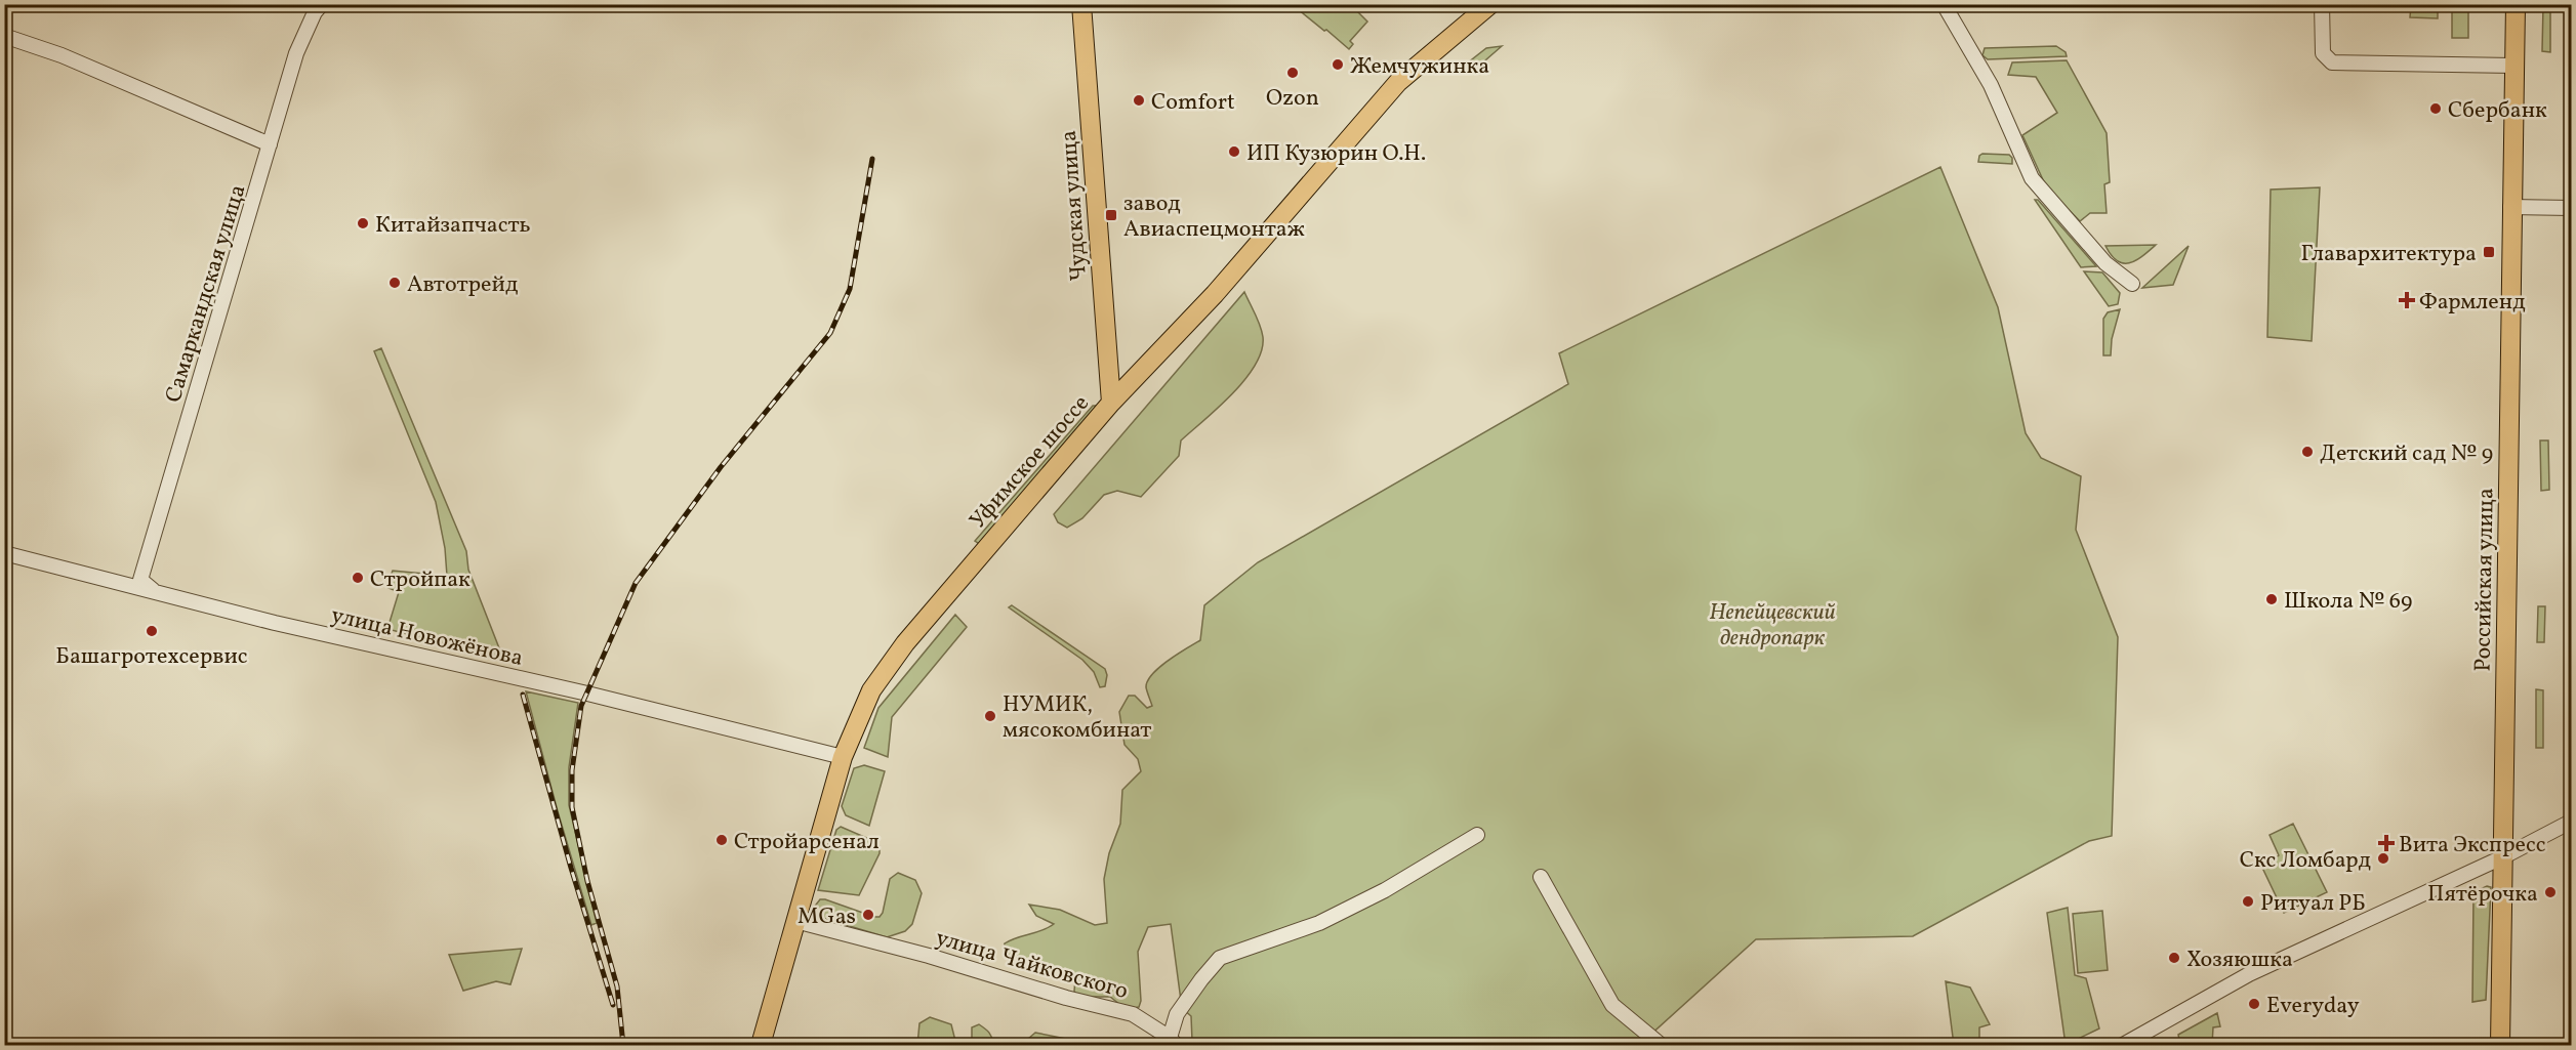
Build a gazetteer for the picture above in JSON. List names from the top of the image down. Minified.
{"streets":{"main road":["Чудская улица","Уфимское шоссе","Российская улица"],"street":["Самаркандская улица","улица Новожёнова","улица Чайковского"]},"crossings":[["Чудская улица","Уфимское шоссе"],["Самаркандская улица","улица Новожёнова"],["Уфимское шоссе","улица Новожёнова"],["Уфимское шоссе","улица Чайковского"]],"parks":["Непейцевский дендропарк"],"places":{"other":["Жемчужинка","Ozon","Comfort","Сбербанк","ИП Кузюрин О.Н.","Китайзапчасть","Автотрейд","Детский сад № 9","Стройпак","Школа № 69","Башагротехсервис","НУМИК, мясокомбинат","Стройарсенал","Скс Ломбард","Пятёрочка","Ритуал РБ","MGas","Хозяюшка","Everyday"],"transit":["завод Авиаспецмонтаж","Главархитектура"],"health":["Фармленд","Вита Экспресс"]}}
